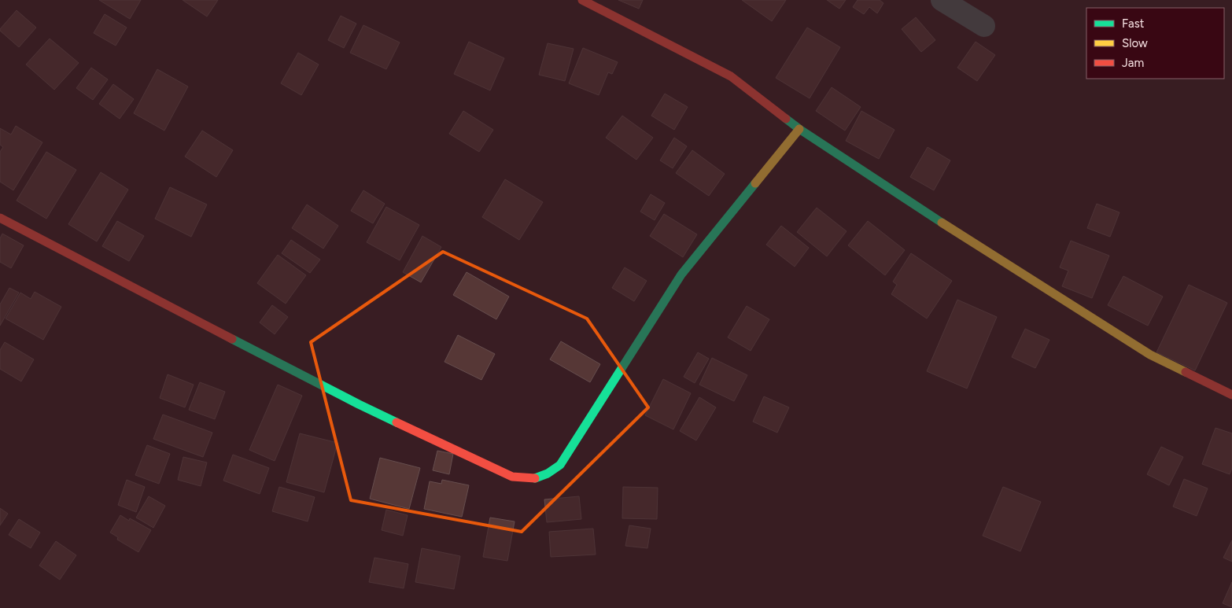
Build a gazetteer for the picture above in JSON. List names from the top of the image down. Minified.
{"legend":["Fast","Slow","Jam"]}
